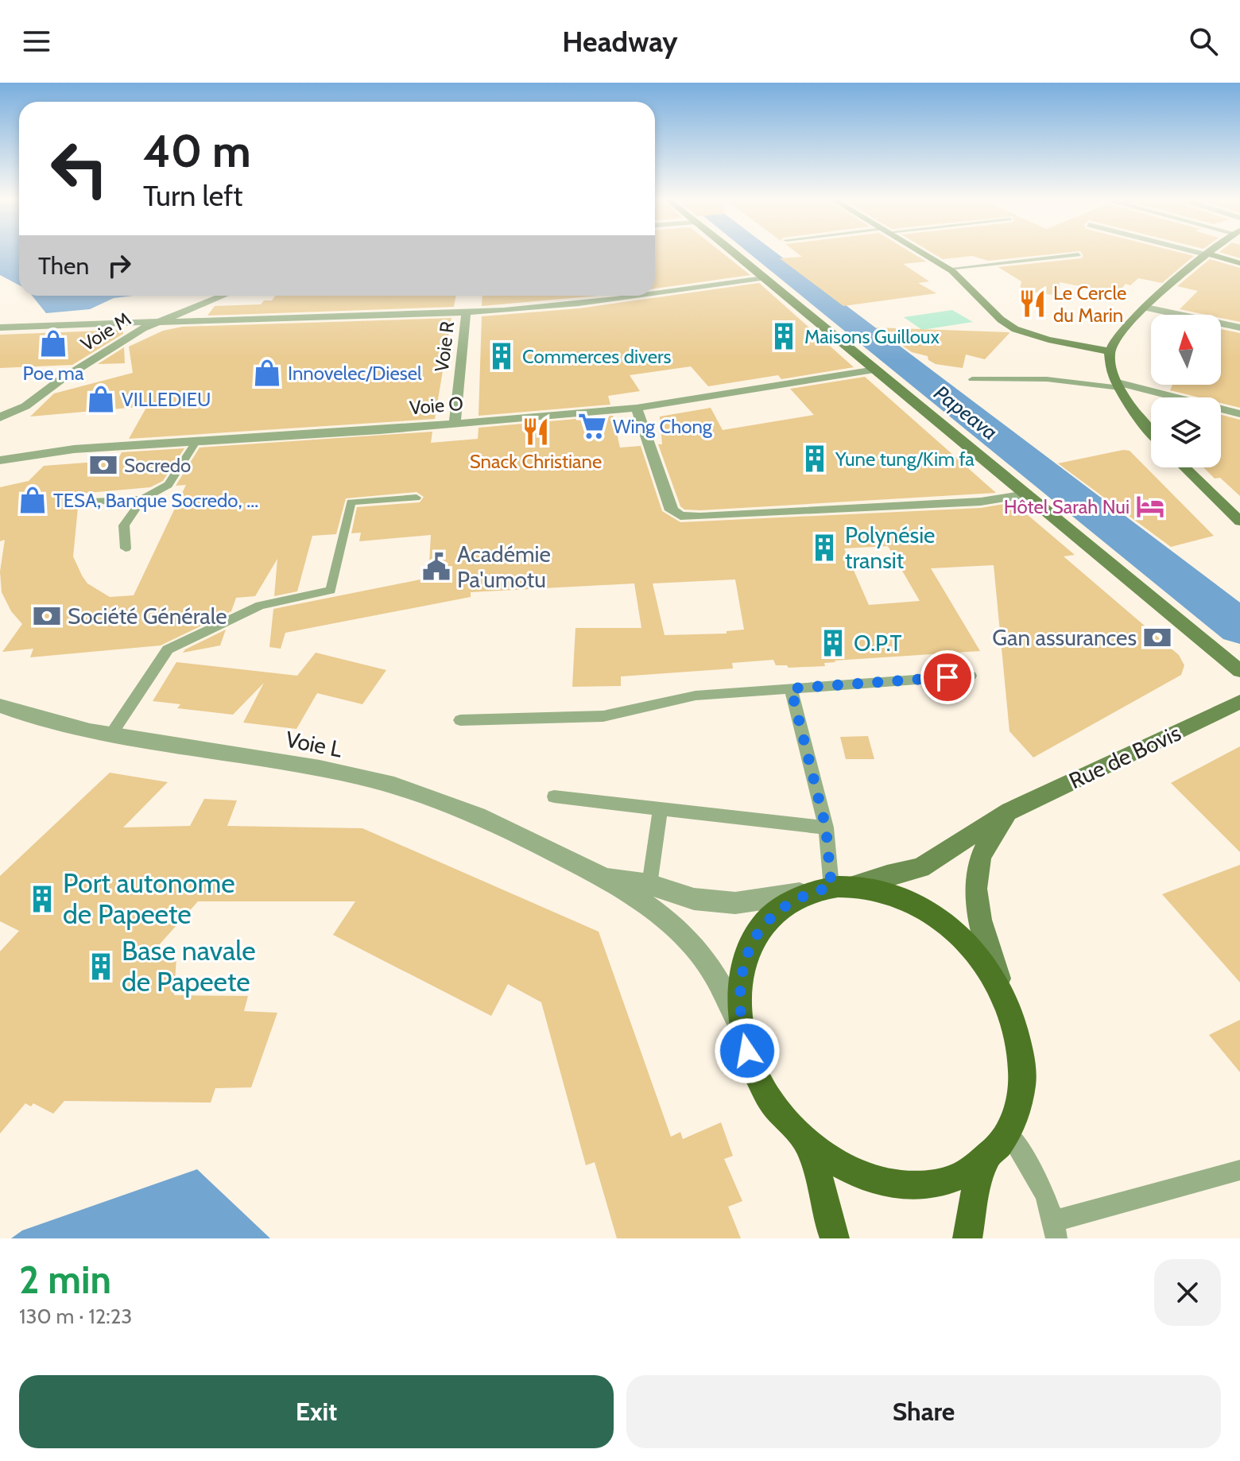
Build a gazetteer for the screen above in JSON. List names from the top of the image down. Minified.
{"streets":{"main road":["Rue de Bovis"],"street":["Voie M","Voie R","Voie O","Voie L"]},"crossings":[["Voie R","Voie O"]],"water":["Papeava"],"places":{"restaurant":["Le Cercle du Marin","Snack Christiane"],"building":["Maisons Guilloux","Commerces divers","Yune tung/Kim fa","Polynésie transit","O.P.T","Port autonome de Papeete","Base navale de Papeete"],"shop":["Poe ma","Innovelec/Diesel","VILLEDIEU","TESA, Banque Socredo, ..."],"supermarket":["Wing Chong"],"bank":["Socredo","Société Générale","Gan assurances"],"hotel":["Hôtel Sarah Nui"],"public building":["Académie Pa'umotu"]},"north":"top","page":{"header":"Headway","turn":["40 m","Turn left"],"then":"Then","heading":["2 min","130 m · 12:23"],"buttons":["Exit","Share"]}}
